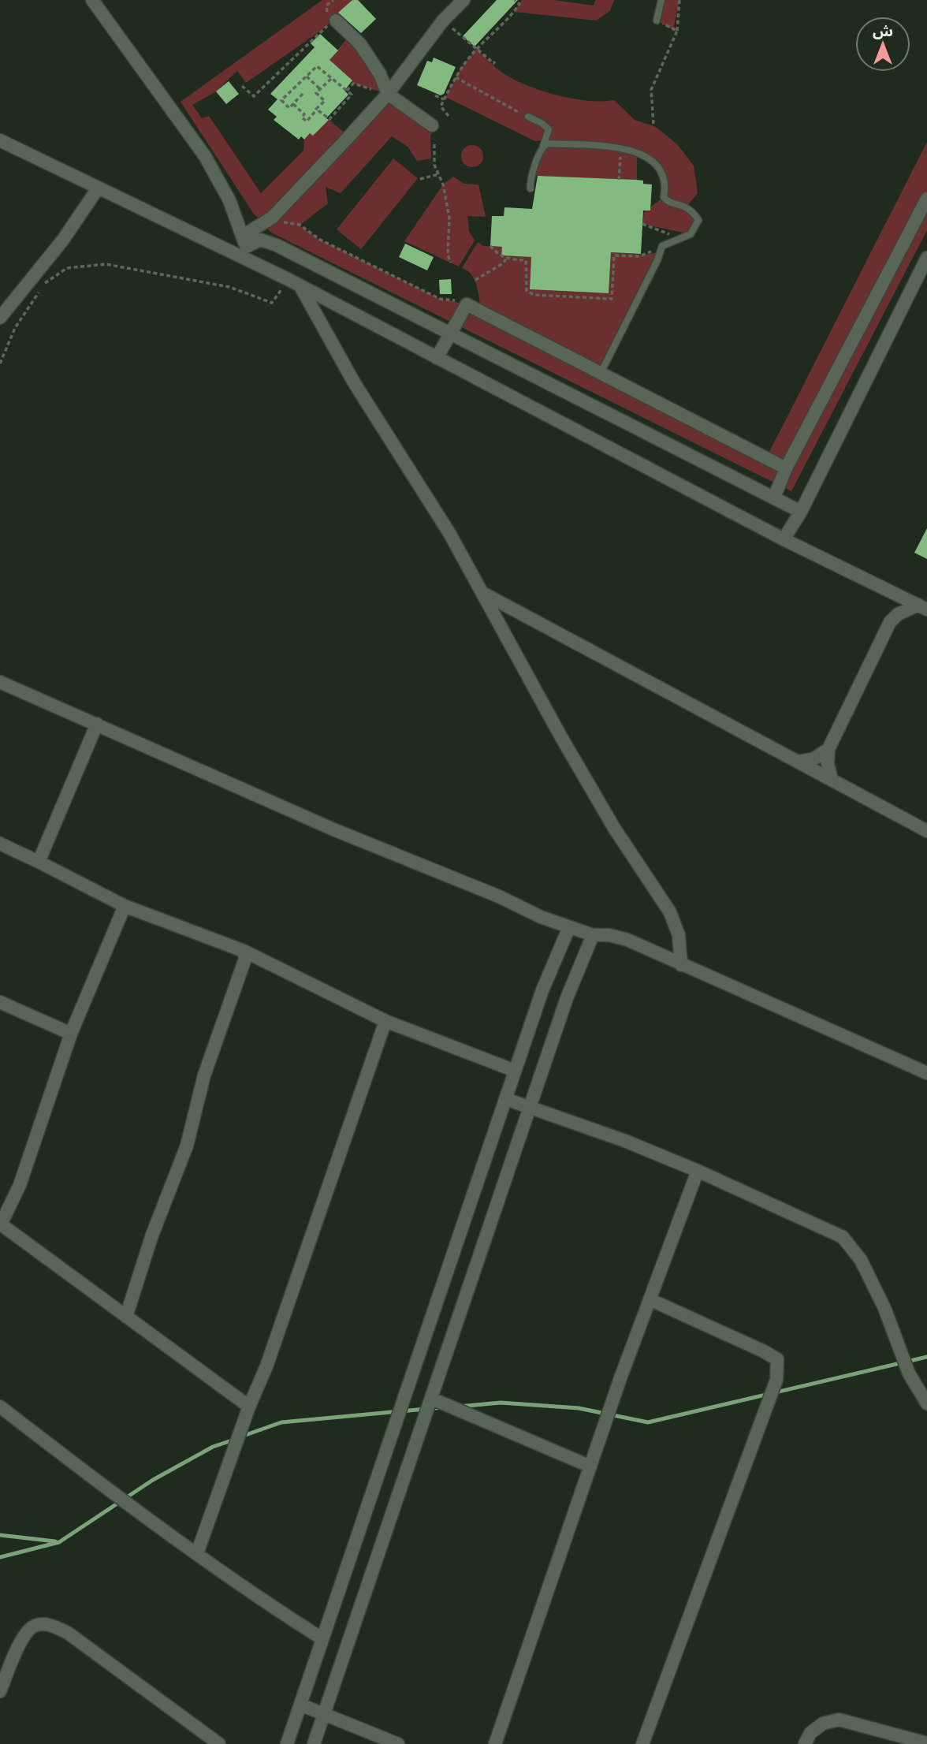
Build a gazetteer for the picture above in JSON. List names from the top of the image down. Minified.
{"north":"top"}
